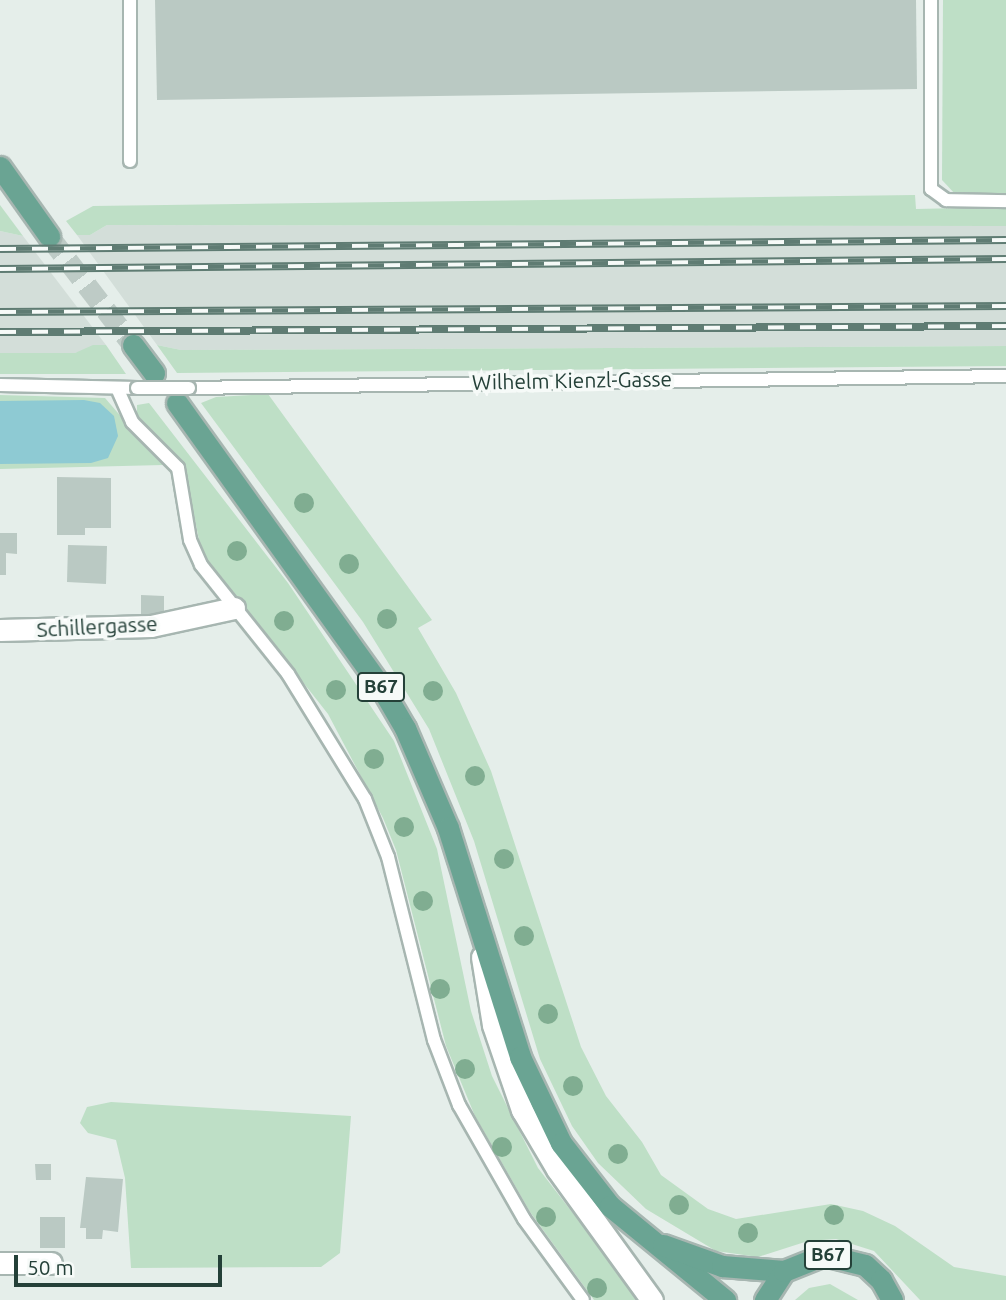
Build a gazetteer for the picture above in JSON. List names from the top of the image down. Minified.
{"streets":{"main road":["Schillergasse","B67"],"lane":["Wilhelm Kienzl-Gasse"]},"crossings":[["Wilhelm Kienzl-Gasse","B67"]],"scale_bar":"50 m"}
